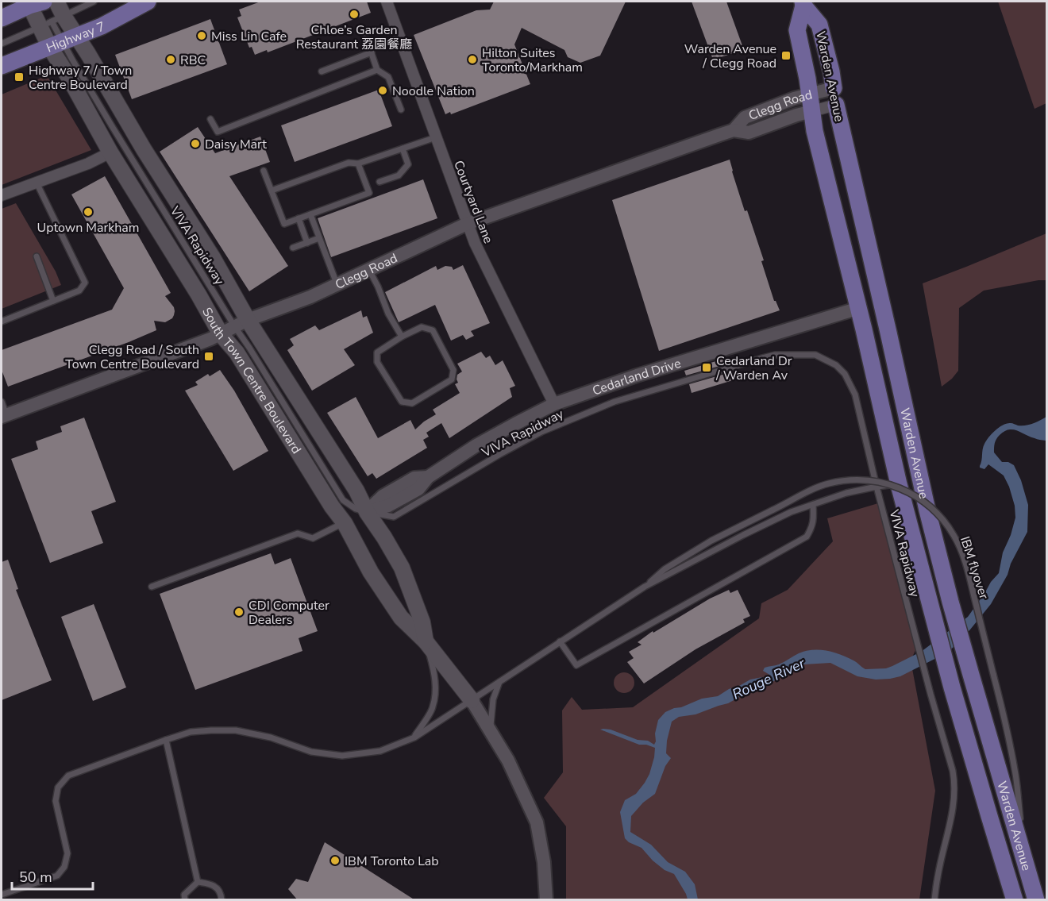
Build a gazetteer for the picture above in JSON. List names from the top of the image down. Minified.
{"streets":{"main road":["Highway 7","Warden Avenue","Cedarland Drive","South Town Centre Boulevard"],"street":["Clegg Road","Courtyard Lane"],"lane":["VIVA Rapidway","IBM flyover"]},"crossings":[["Highway 7","South Town Centre Boulevard"],["Warden Avenue","Clegg Road"],["Warden Avenue","Cedarland Drive"],["Warden Avenue","IBM flyover"],["Clegg Road","Courtyard Lane"],["Clegg Road","South Town Centre Boulevard"],["Courtyard Lane","Cedarland Drive"],["VIVA Rapidway","Cedarland Drive"],["VIVA Rapidway","South Town Centre Boulevard"],["Cedarland Drive","South Town Centre Boulevard"]],"water":["Rouge River"],"places":{"other":["Chloe’s Garden Restaurant 荔園餐廳","Miss Lin Cafe","RBC","Hilton Suites Toronto/Markham","Noodle Nation","Daisy Mart","Uptown Markham","CDI Computer Dealers","IBM Toronto Lab"],"transit":["Warden Avenue / Clegg Road","Highway 7 / Town Centre Boulevard","Clegg Road / South Town Centre Boulevard","Cedarland Dr / Warden Av"]},"scale_bar":"50 m"}
